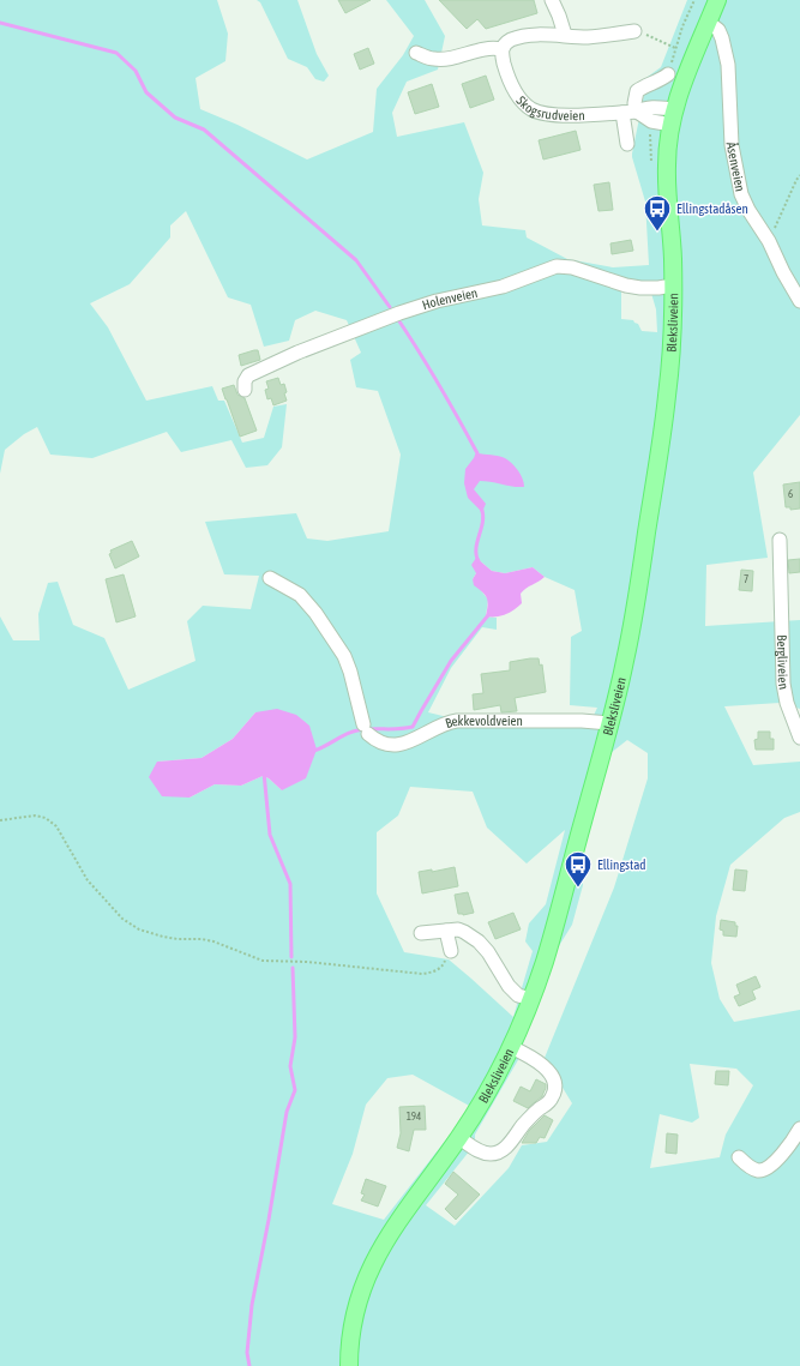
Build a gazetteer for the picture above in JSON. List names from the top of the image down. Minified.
{"streets":{"main road":["Bleksliveien"],"street":["Skogsrudveien","Åsenveien","Holenveien","Bergliveien","Bekkevoldveien"]},"crossings":[["Skogsrudveien","Bleksliveien"],["Åsenveien","Bleksliveien"],["Holenveien","Bleksliveien"],["Bleksliveien","Bekkevoldveien"]],"places":{"bus stop":["Ellingstadåsen","Ellingstad"]},"house_numbers":["6","7","194"]}
